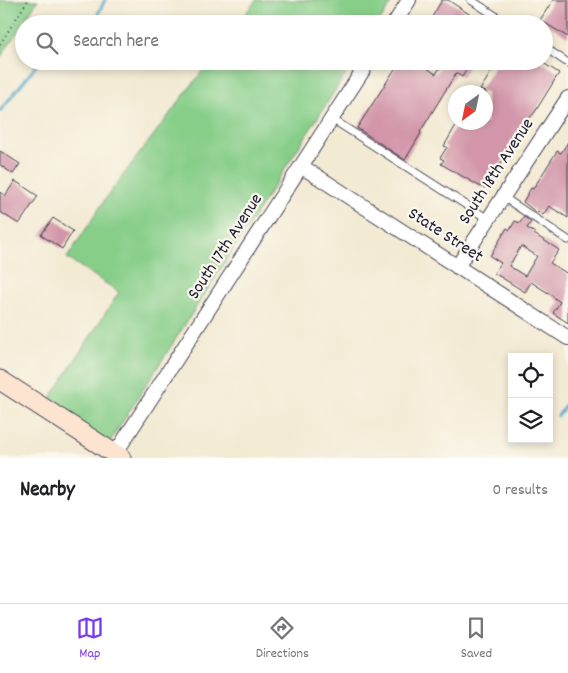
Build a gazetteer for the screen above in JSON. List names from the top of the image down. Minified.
{"streets":{"street":["South 18th Avenue","State Street","South 17th Avenue"]},"crossings":[["South 18th Avenue","State Street"],["State Street","South 17th Avenue"]],"north":"bottom left","page":{"search":"Search here","heading":["Nearby","0 results"],"nav":["Map","Directions","Saved"]}}
